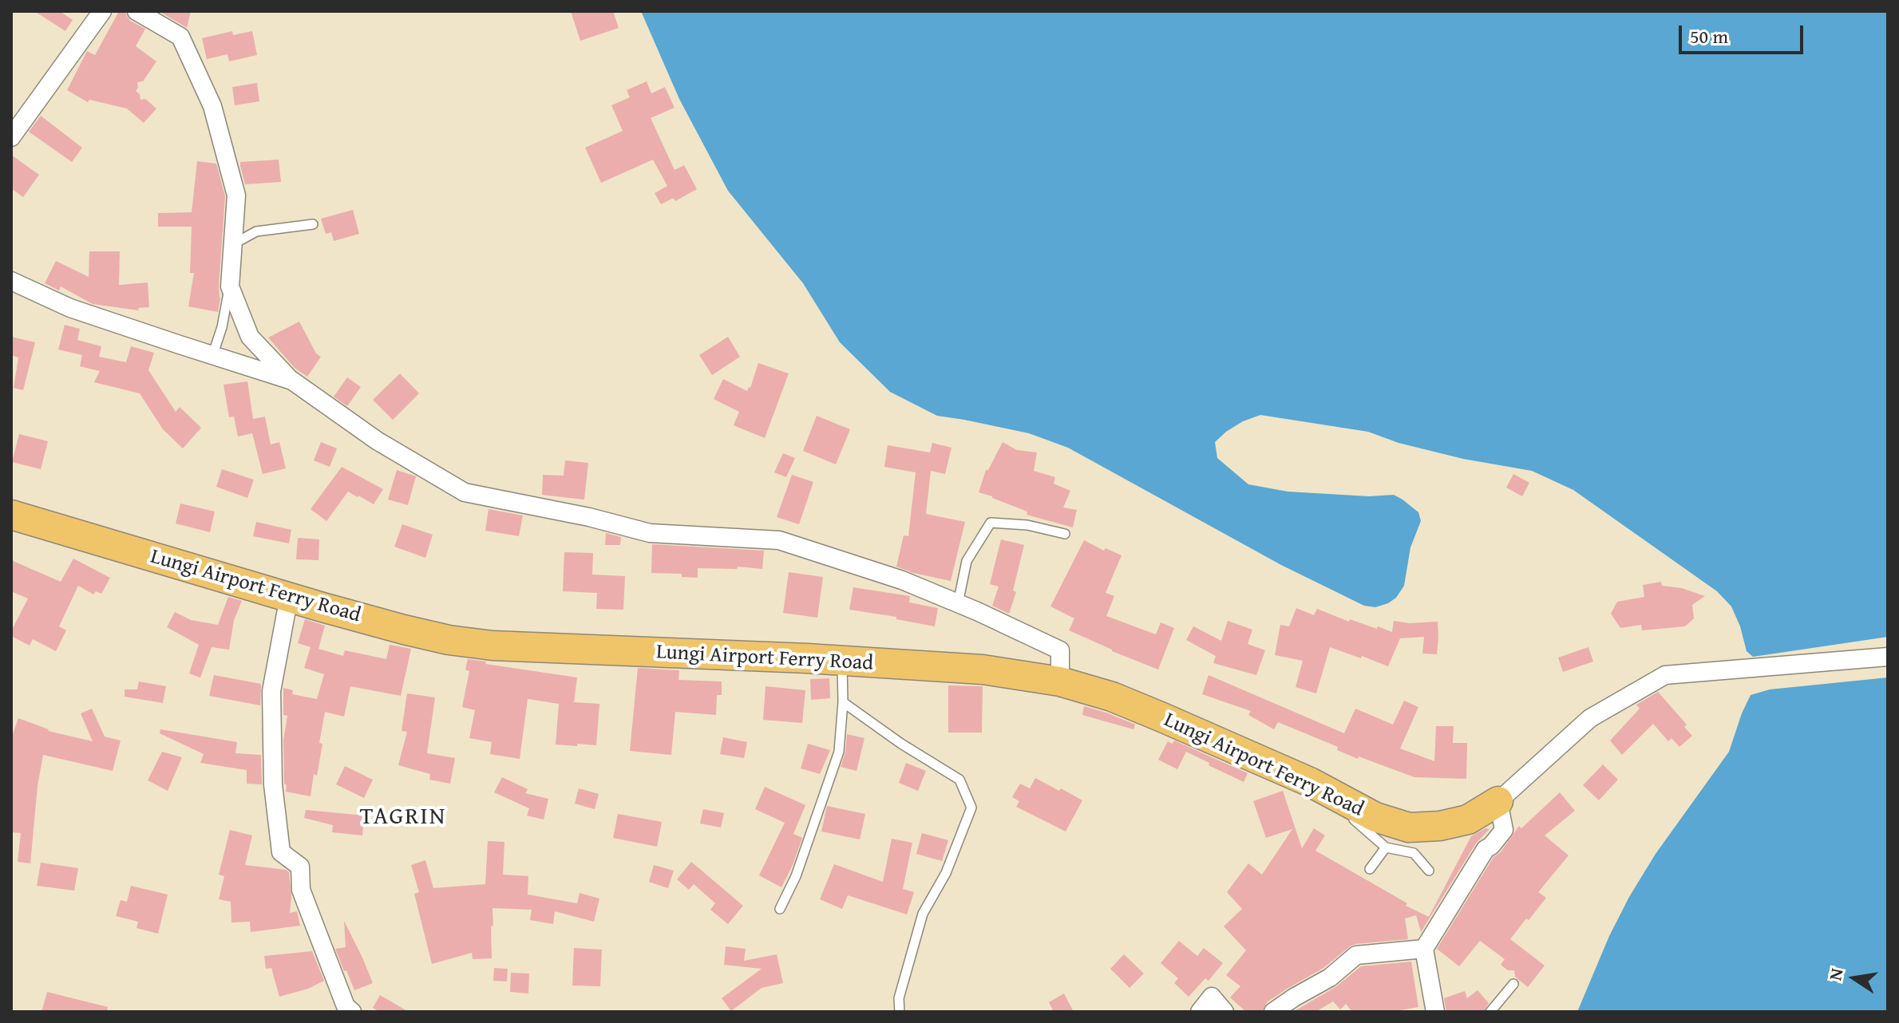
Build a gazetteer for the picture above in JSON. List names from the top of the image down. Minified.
{"streets":{"main road":["Lungi Airport Ferry Road"]},"districts":["TAGRIN"],"scale_bar":"50 m","north":"left"}
